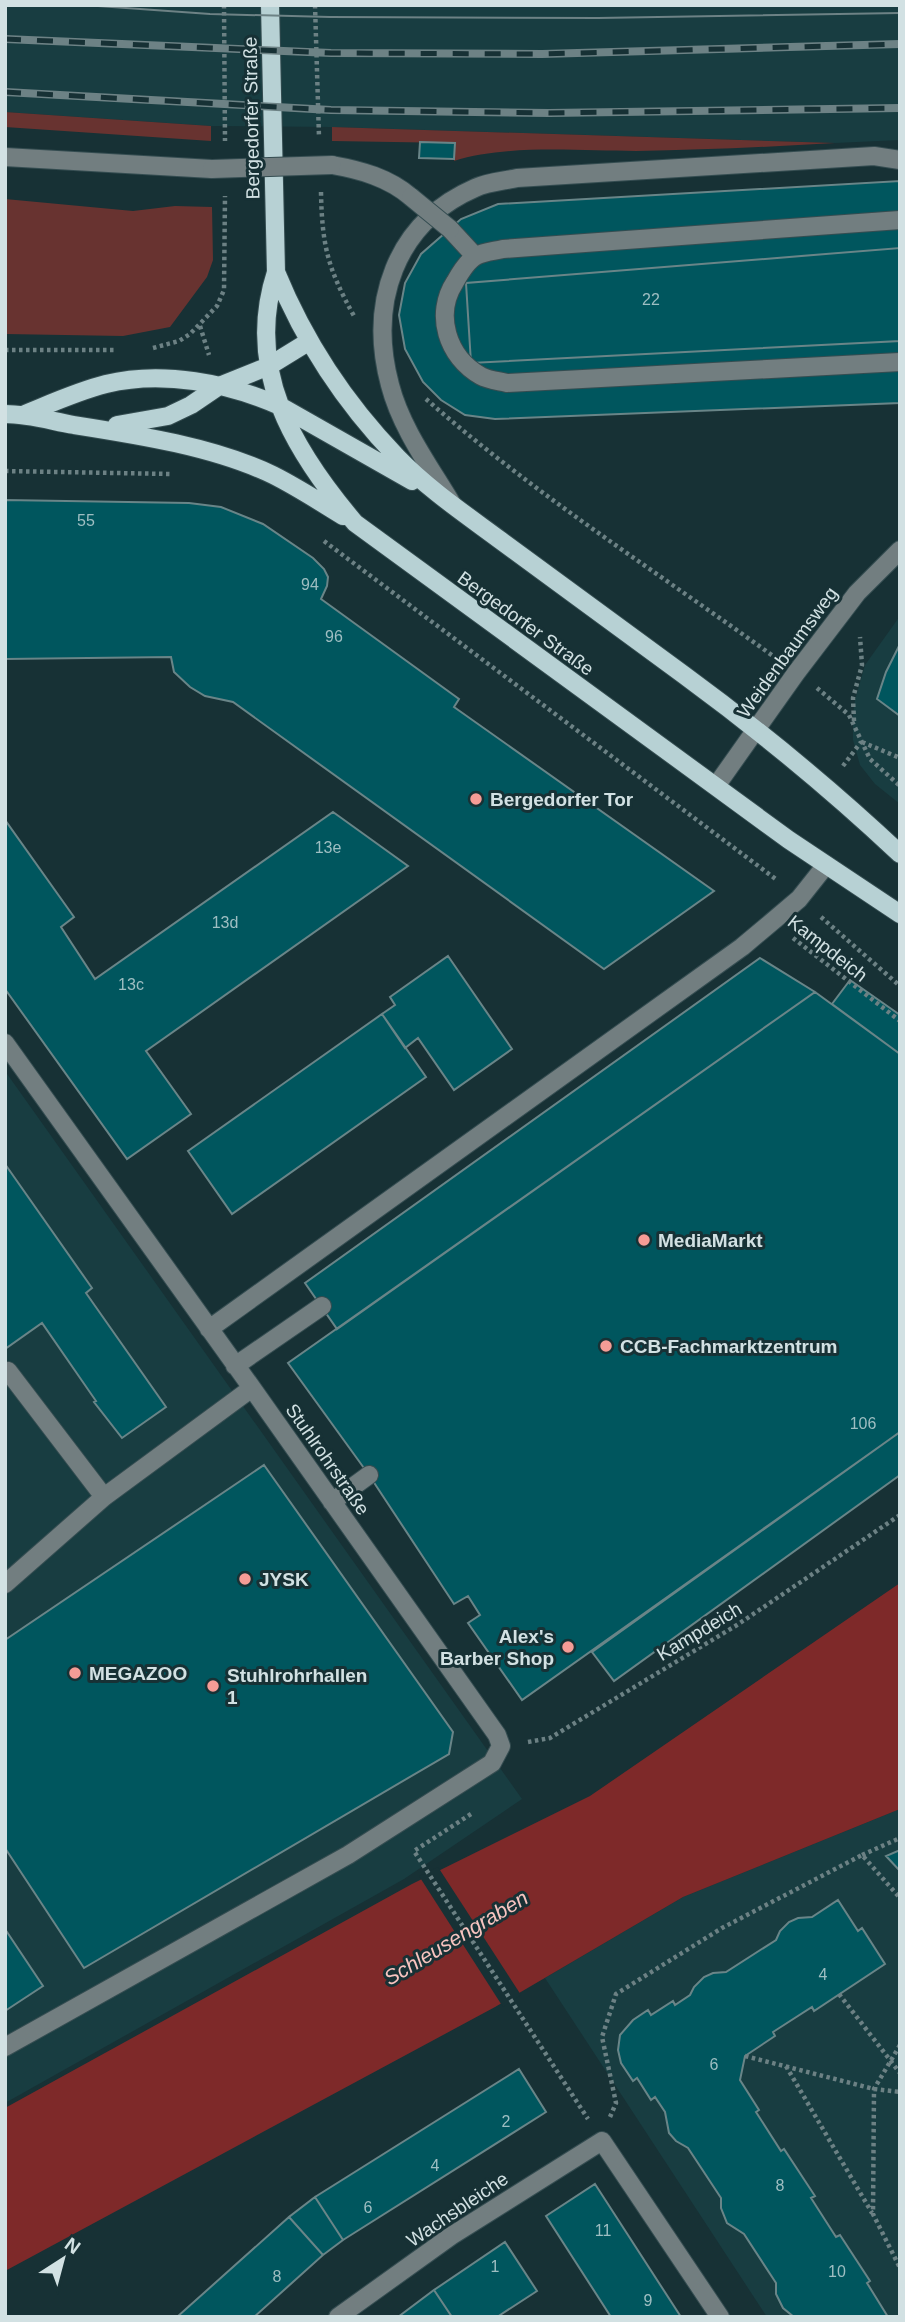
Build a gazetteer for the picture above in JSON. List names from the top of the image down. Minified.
{"streets":{"main road":["Bergedorfer Straße"],"street":["Weidenbaumsweg","Stuhlrohrstraße","Wachsbleiche"],"path":["Kampdeich"]},"crossings":[["Bergedorfer Straße","Weidenbaumsweg"],["Kampdeich","Stuhlrohrstraße"]],"water":["Schleusengraben"],"places":["Bergedorfer Tor","MediaMarkt","CCB-Fachmarktzentrum","JYSK","Alex's Barber Shop","MEGAZOO","Stuhlrohrhallen 1"],"house_numbers":["22","55","94","96","13e","13d","13c","106","4","6","2","4","8","6","11","1","10","8","9"],"north":"top right"}
